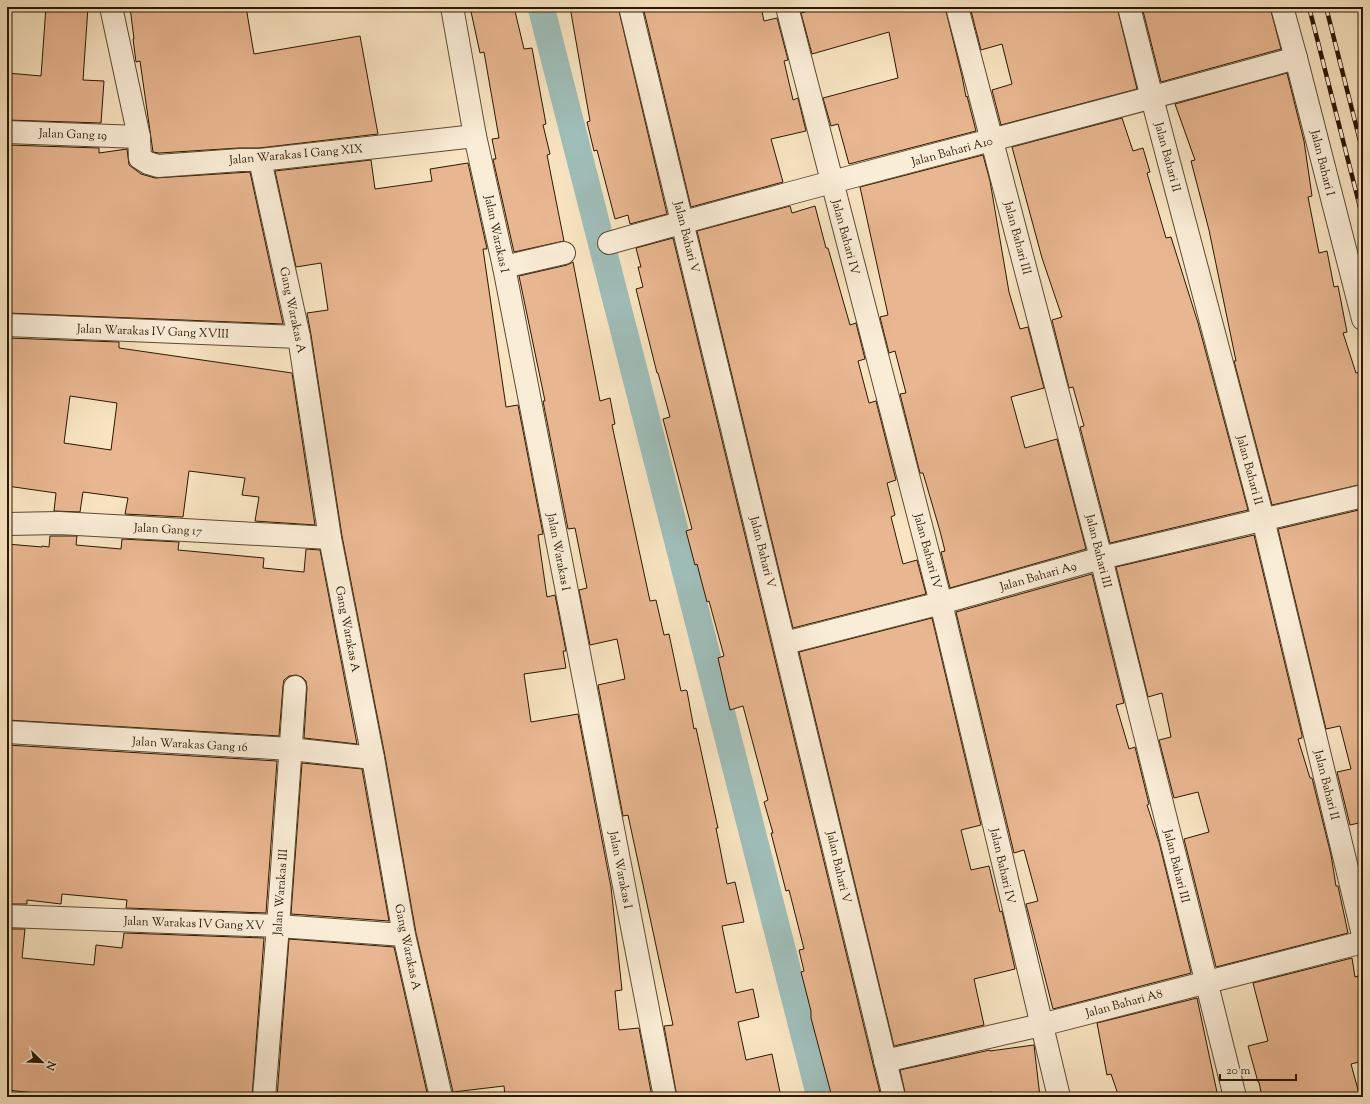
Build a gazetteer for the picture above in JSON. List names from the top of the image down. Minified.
{"streets":{"street":["Jalan Gang 19","Jalan Bahari A10","Jalan Warakas I Gang XIX","Jalan Bahari II","Jalan Bahari I","Jalan Warakas I","Jalan Bahari V","Jalan Bahari IV","Jalan Bahari III","Gang Warakas A","Jalan Warakas IV Gang XVIII","Jalan Gang 17","Jalan Bahari A9","Jalan Warakas Gang 16","Jalan Warakas III","Jalan Warakas IV Gang XV","Jalan Bahari A8"]},"crossings":[["Jalan Gang 19","Jalan Warakas I Gang XIX"],["Jalan Bahari A10","Jalan Bahari II"],["Jalan Bahari A10","Jalan Bahari I"],["Jalan Bahari A10","Jalan Bahari V"],["Jalan Bahari A10","Jalan Bahari IV"],["Jalan Bahari A10","Jalan Bahari III"],["Jalan Warakas I Gang XIX","Jalan Warakas I"],["Jalan Warakas I Gang XIX","Gang Warakas A"],["Jalan Bahari II","Jalan Bahari A9"],["Jalan Bahari V","Jalan Bahari A9"],["Jalan Bahari V","Jalan Bahari A8"],["Jalan Bahari IV","Jalan Bahari A9"],["Jalan Bahari IV","Jalan Bahari A8"],["Jalan Bahari III","Jalan Bahari A9"],["Jalan Bahari III","Jalan Bahari A8"],["Gang Warakas A","Jalan Warakas IV Gang XVIII"],["Gang Warakas A","Jalan Gang 17"],["Gang Warakas A","Jalan Warakas Gang 16"],["Gang Warakas A","Jalan Warakas IV Gang XV"],["Jalan Warakas Gang 16","Jalan Warakas III"],["Jalan Warakas III","Jalan Warakas IV Gang XV"]],"scale_bar":"20 m","north":"bottom right"}
